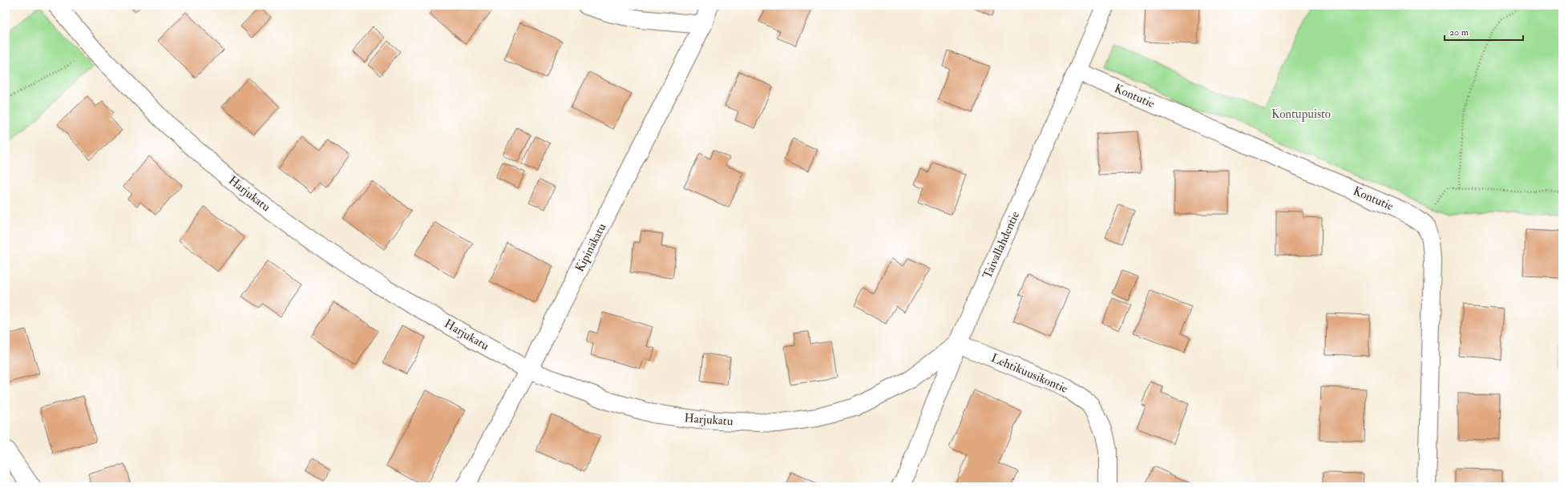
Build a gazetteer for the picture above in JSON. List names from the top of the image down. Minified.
{"streets":{"street":["Kontutie","Harjukatu","Taivallahdentie","Kipinäkatu","Lehtikuusikontie"]},"crossings":[["Kontutie","Taivallahdentie"],["Harjukatu","Taivallahdentie"],["Harjukatu","Kipinäkatu"],["Harjukatu","Lehtikuusikontie"],["Taivallahdentie","Lehtikuusikontie"]],"parks":["Kontupuisto"],"scale_bar":"20 m"}
